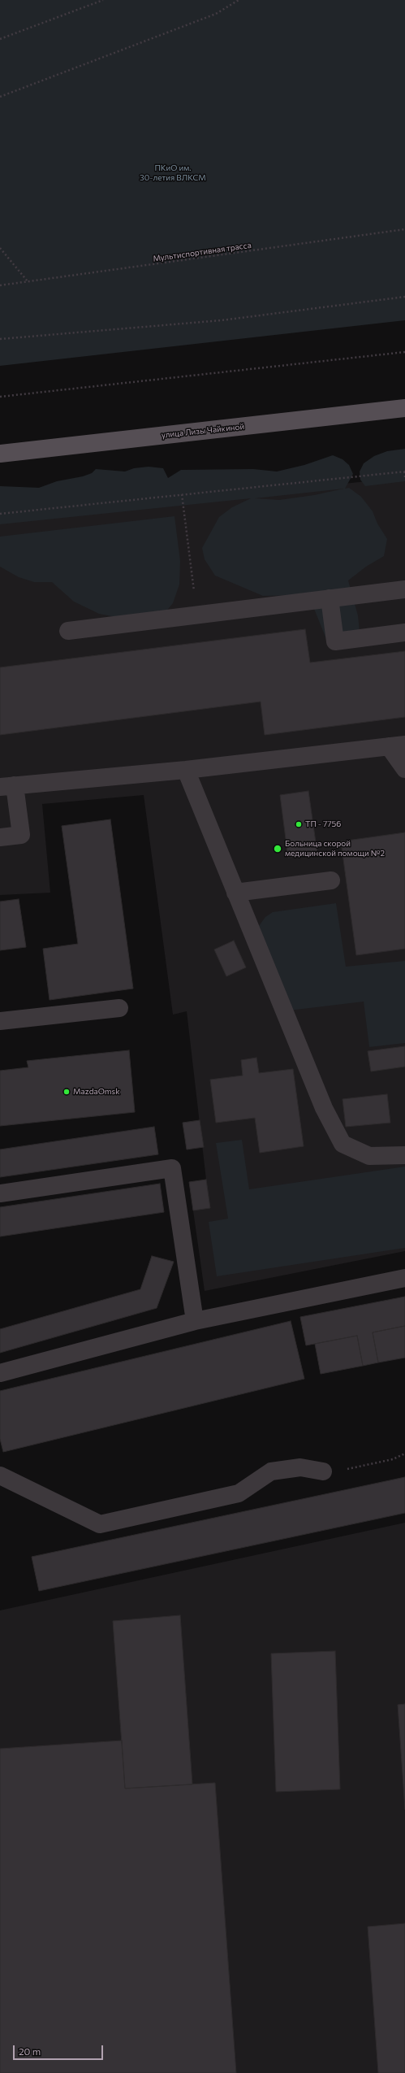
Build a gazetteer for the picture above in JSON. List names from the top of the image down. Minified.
{"streets":{"main road":["улица Лизы Чайкиной"],"path":["Мультиспортивная трасса"]},"parks":["ПКиО им. 30-летия ВЛКСМ"],"places":["ТП - 7756","Больница скорой медицинской помощи №2","MazdaOmsk"],"scale_bar":"20 m"}
